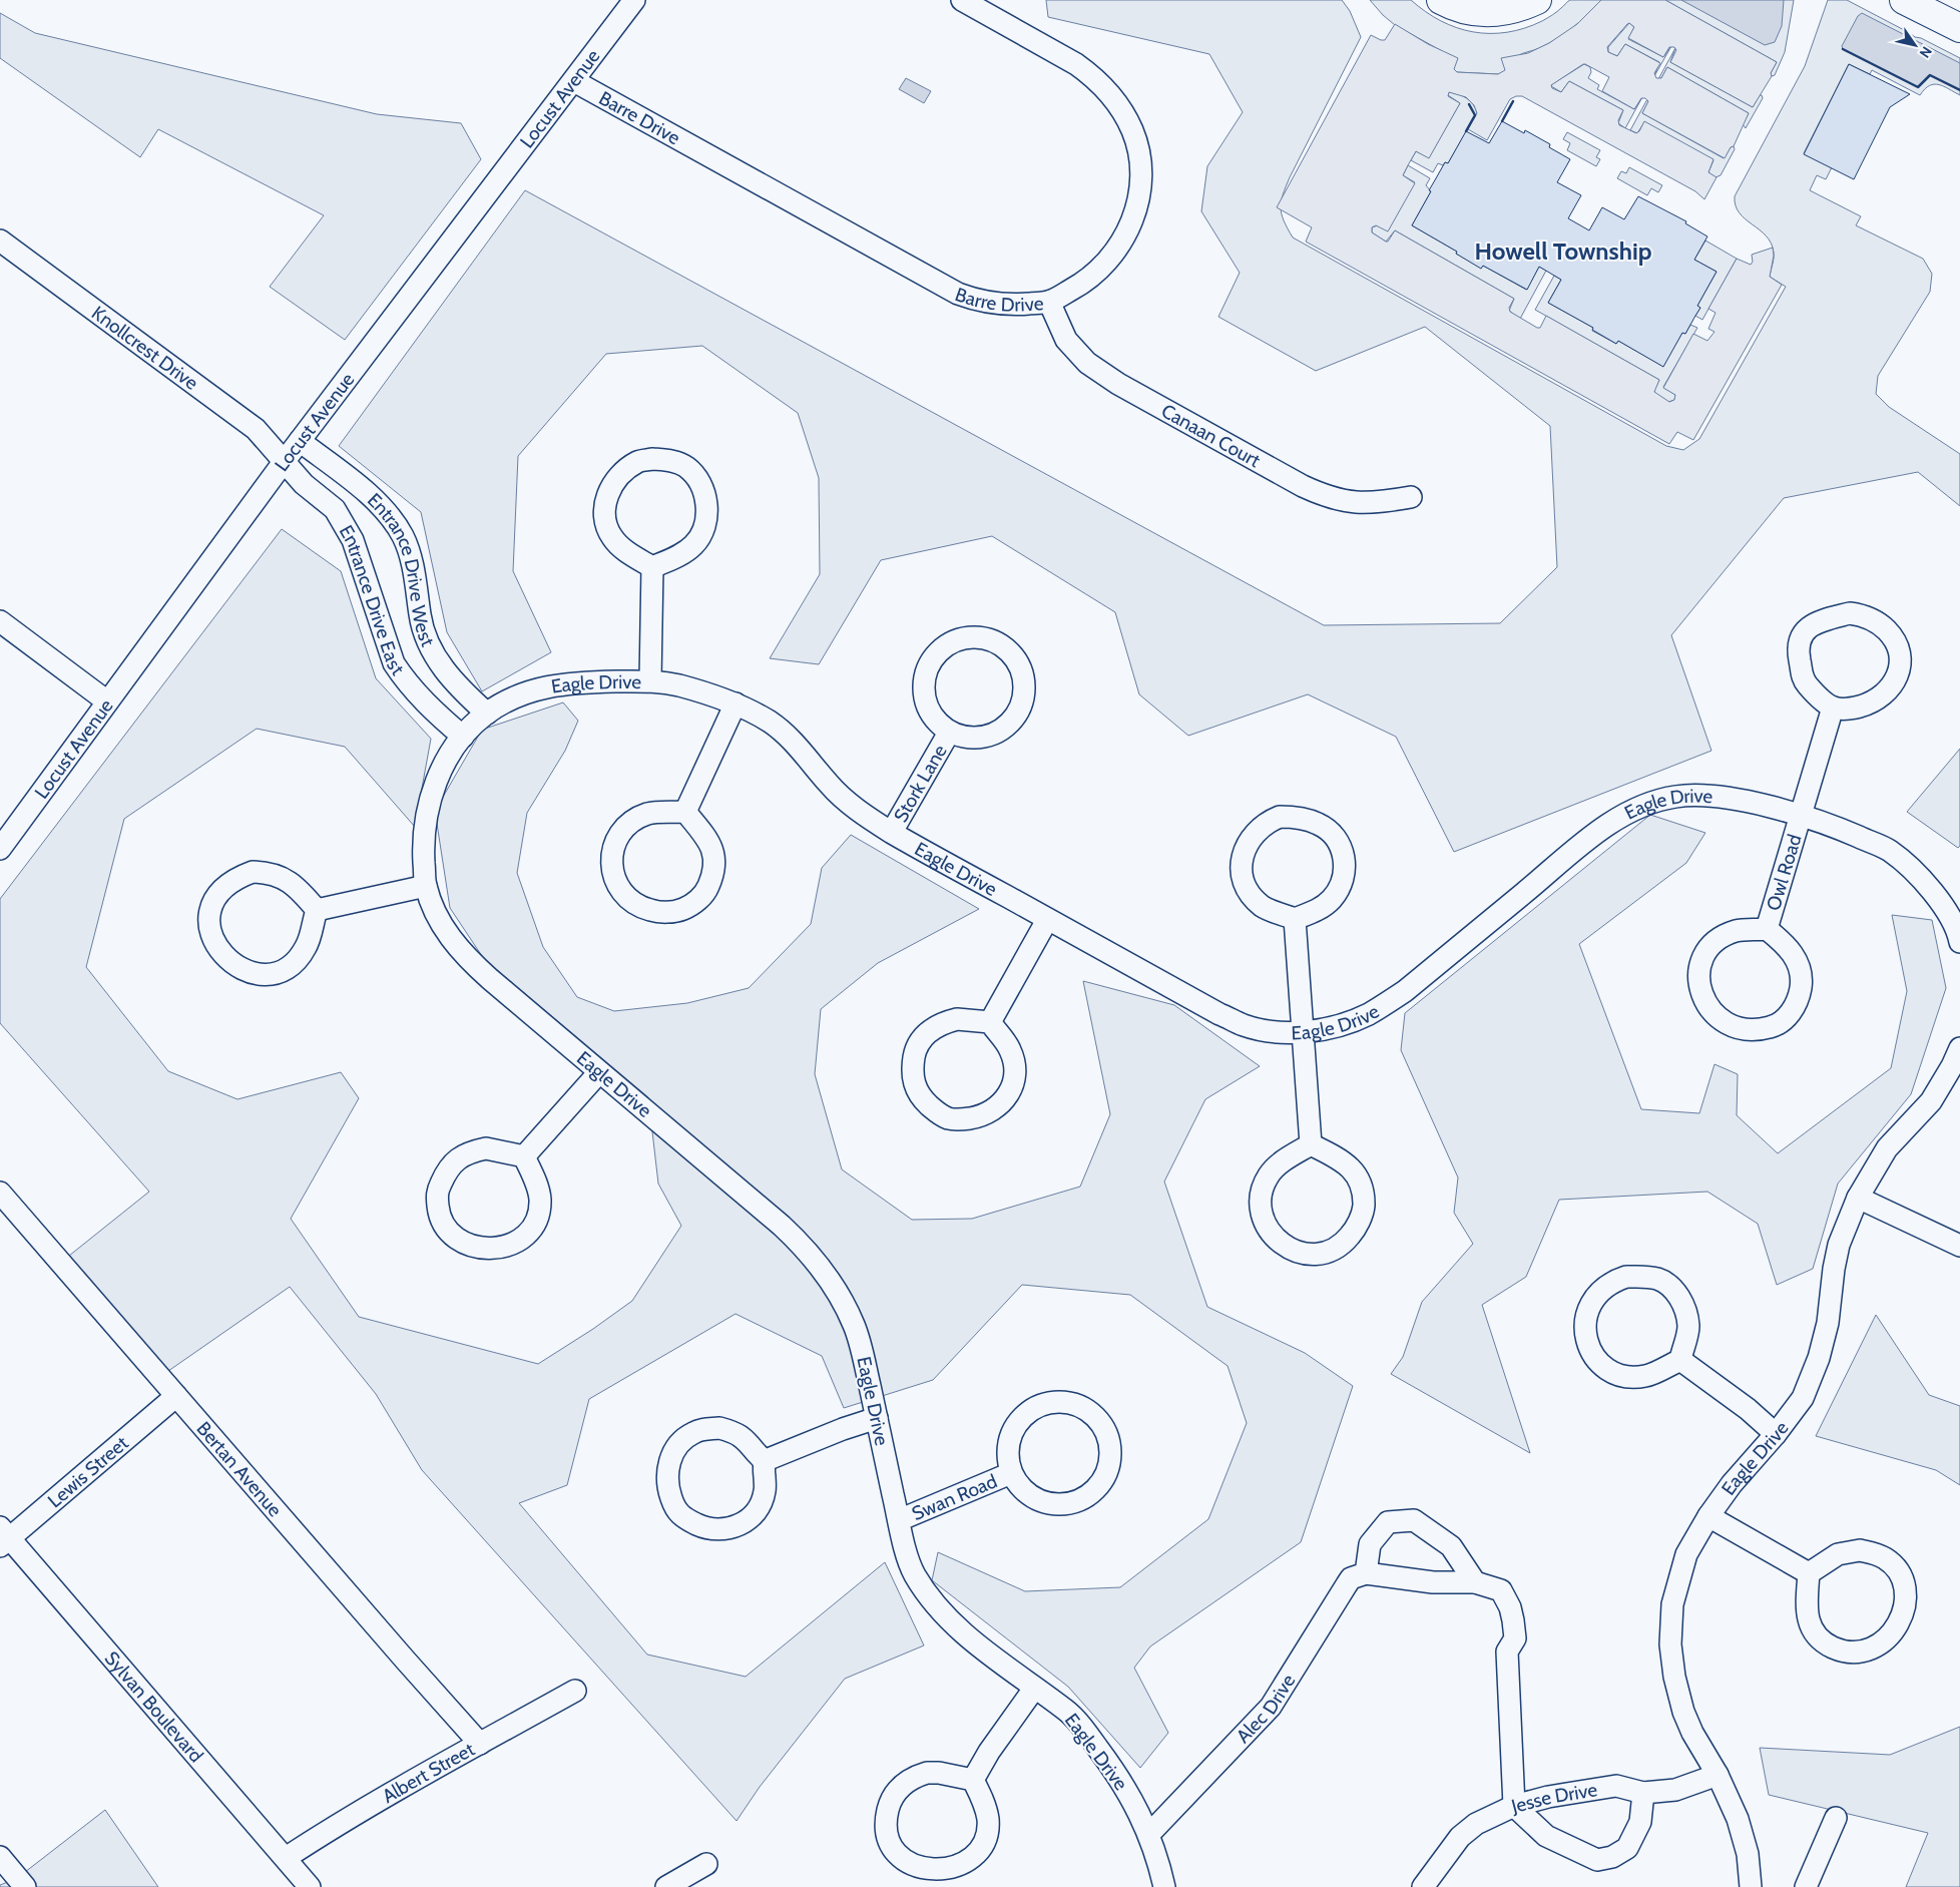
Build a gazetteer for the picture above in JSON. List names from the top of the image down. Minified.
{"streets":{"street":["Locust Avenue","Barre Drive","Knollcrest Drive","Canaan Court","Entrance Drive West","Entrance Drive East","Eagle Drive","Stork Lane","Owl Road","Bertan Avenue","Lewis Street","Swan Road","Alec Drive","Sylvan Boulevard","Albert Street","Jesse Drive"]},"crossings":[["Locust Avenue","Barre Drive"],["Locust Avenue","Knollcrest Drive"],["Locust Avenue","Entrance Drive West"],["Locust Avenue","Entrance Drive East"],["Barre Drive","Canaan Court"],["Knollcrest Drive","Entrance Drive East"],["Entrance Drive West","Eagle Drive"],["Entrance Drive East","Eagle Drive"],["Eagle Drive","Stork Lane"],["Eagle Drive","Owl Road"],["Eagle Drive","Swan Road"],["Eagle Drive","Alec Drive"],["Eagle Drive","Jesse Drive"],["Bertan Avenue","Lewis Street"],["Bertan Avenue","Albert Street"],["Lewis Street","Sylvan Boulevard"],["Sylvan Boulevard","Albert Street"]],"districts":["Howell Township"],"north":"bottom right"}
